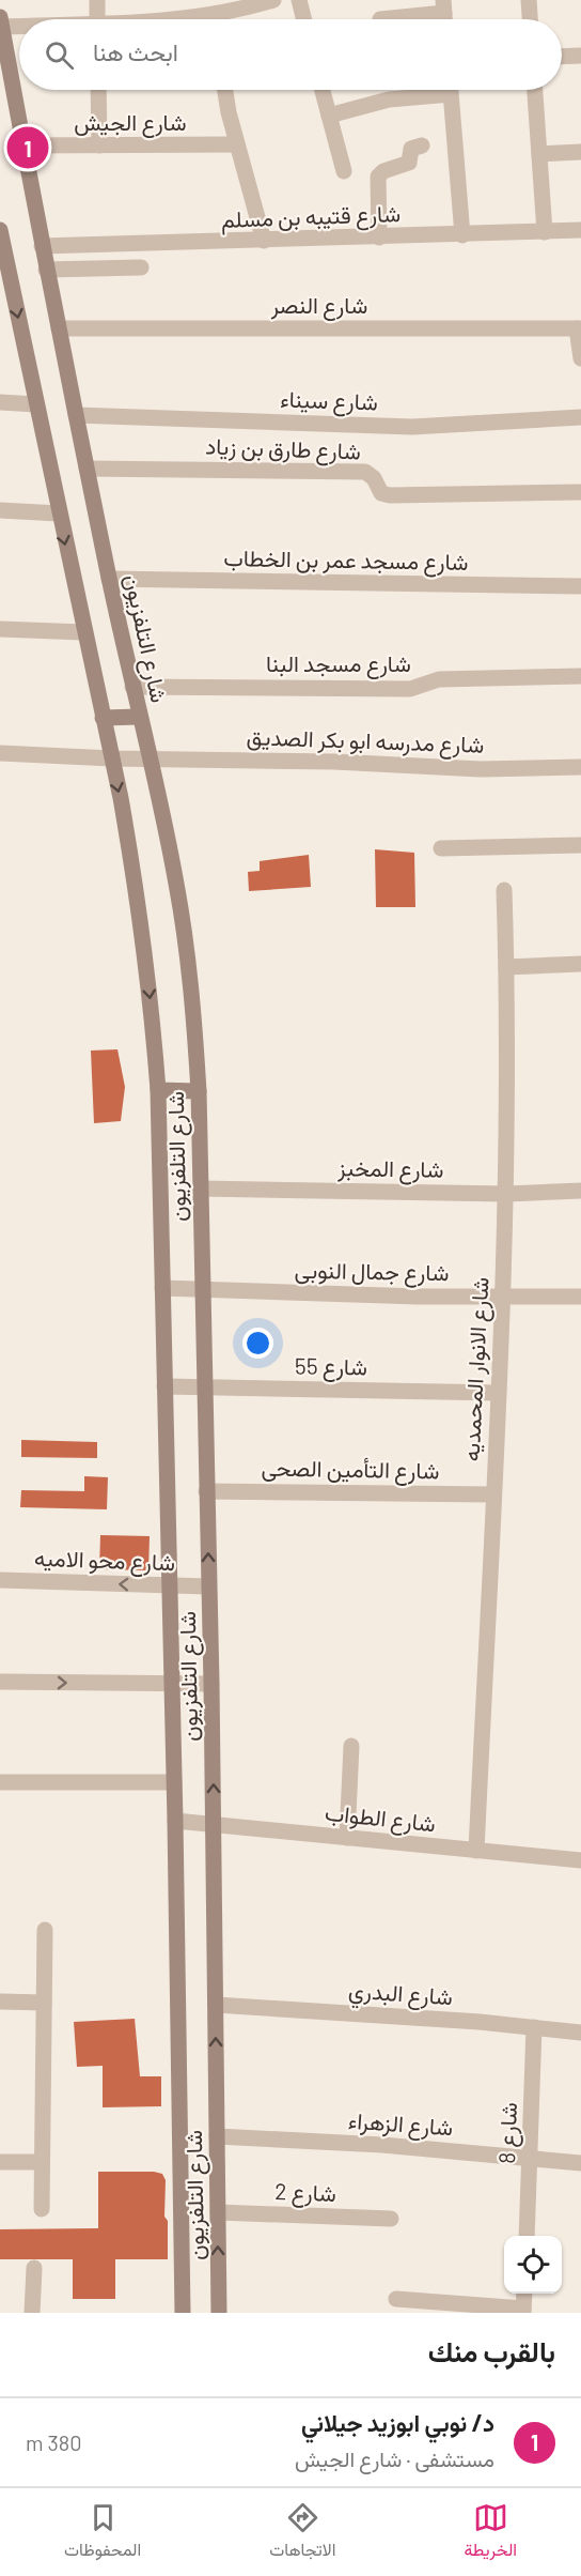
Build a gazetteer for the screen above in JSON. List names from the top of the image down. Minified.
{"streets":{"main road":["شارع التلفزيون"],"street":["شارع الجيش","شارع قتيبه بن مسلم","شارع النصر","شارع سيناء","شارع طارق بن زياد","شارع مسجد عمر بن الخطاب","شارع مسجد البنا","شارع مدرسه ابو بكر الصديق","شارع المخبز","شارع جمال النوبى","شارع 55","شارع الانوار المحمديه","شارع التأمين الصحى","شارع محو الاميه","شارع الطواب","شارع البدري","شارع الزهراء","شارع 8","شارع 2"]},"crossings":[["شارع الجيش","شارع التلفزيون"],["شارع قتيبه بن مسلم","شارع التلفزيون"],["شارع النصر","شارع التلفزيون"],["شارع سيناء","شارع التلفزيون"],["شارع طارق بن زياد","شارع التلفزيون"],["شارع مسجد عمر بن الخطاب","شارع التلفزيون"],["شارع التلفزيون","شارع مسجد البنا"],["شارع التلفزيون","شارع مدرسه ابو بكر الصديق"],["شارع التلفزيون","شارع المخبز"],["شارع التلفزيون","شارع جمال النوبى"],["شارع التلفزيون","شارع 55"],["شارع التلفزيون","شارع التأمين الصحى"],["شارع التلفزيون","شارع محو الاميه"],["شارع التلفزيون","شارع الطواب"],["شارع التلفزيون","شارع البدري"],["شارع التلفزيون","شارع الزهراء"],["شارع التلفزيون","شارع 2"],["شارع المخبز","شارع الانوار المحمديه"],["شارع جمال النوبى","شارع الانوار المحمديه"],["شارع 55","شارع الانوار المحمديه"],["شارع الانوار المحمديه","شارع التأمين الصحى"],["شارع الانوار المحمديه","شارع الطواب"],["شارع البدري","شارع 8"],["شارع الزهراء","شارع 8"]],"page":{"search":"ابحث هنا","pins":"1","heading":"بالقرب منك","list":[{"mark":"1","name":"د/ نوبي ابوزيد جيلاني","note":"مستشفى · شارع الجيش","value":"380 m"}],"nav":["الخريطة","الاتجاهات","المحفوظات"]}}
